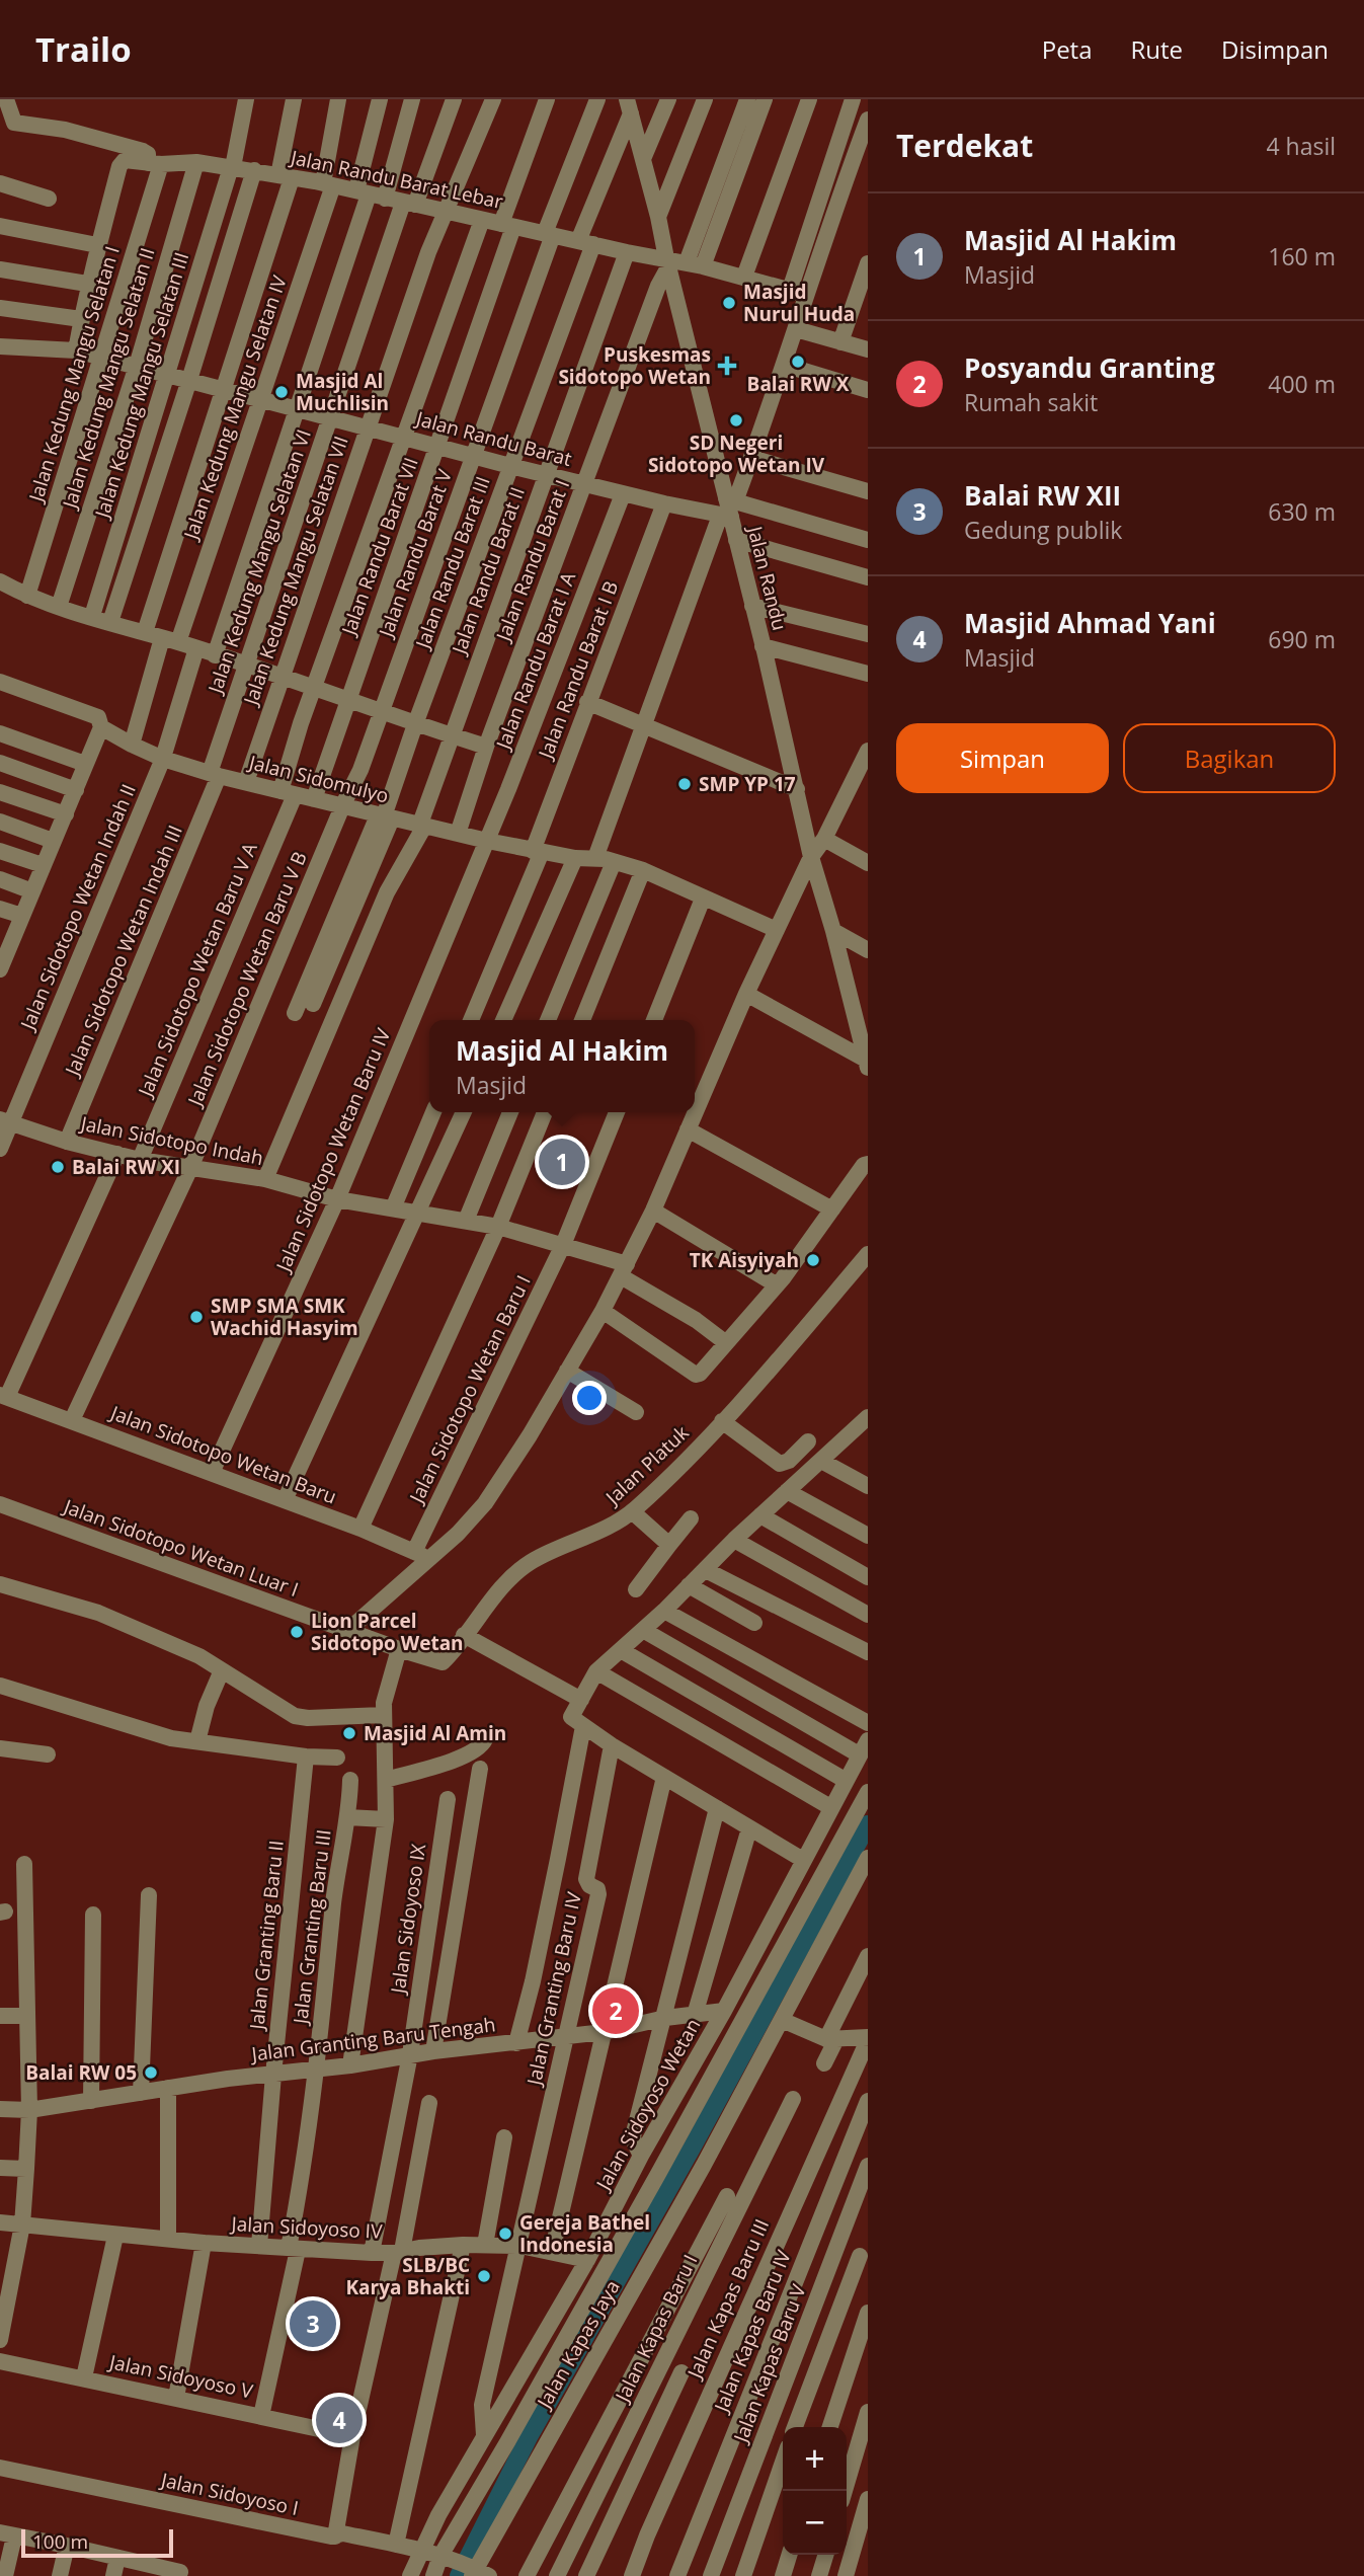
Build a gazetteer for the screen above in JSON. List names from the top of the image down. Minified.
{"streets":{"street":["Jalan Randu Barat Lebar","Jalan Kedung Mangu Selatan I","Jalan Kedung Mangu Selatan II","Jalan Kedung Mangu Selatan III","Jalan Kedung Mangu Selatan IV","Jalan Randu Barat","Jalan Randu Barat VII","Jalan Randu Barat V","Jalan Randu Barat I","Jalan Kedung Mangu Selatan VI","Jalan Randu Barat III","Jalan Kedung Mangu Selatan VII","Jalan Randu Barat II","Jalan Randu","Jalan Randu Barat I A","Jalan Randu Barat I B","Jalan Sidomulyo","Jalan Sidotopo Wetan Indah II","Jalan Sidotopo Wetan Indah III","Jalan Sidotopo Wetan Baru V A","Jalan Sidotopo Wetan Baru V B","Jalan Sidotopo Indah","Jalan Sidotopo Wetan Baru IV","Jalan Sidotopo Wetan Baru I","Jalan Sidotopo Wetan Baru","Jalan Platuk","Jalan Sidotopo Wetan Luar I","Jalan Sidoyoso IX","Jalan Granting Baru III","Jalan Granting Baru II","Jalan Granting Baru IV","Jalan Granting Baru Tengah","Jalan Sidoyoso Wetan","Jalan Sidoyoso IV","Jalan Kapas Baru III","Jalan Kapas Baru I","Jalan Kapas Baru IV","Jalan Kapas Jaya","Jalan Kapas Baru V","Jalan Sidoyoso V","Jalan Sidoyoso I"]},"crossings":[["Jalan Randu Barat Lebar","Jalan Kedung Mangu Selatan I"],["Jalan Randu Barat Lebar","Jalan Kedung Mangu Selatan II"],["Jalan Randu Barat Lebar","Jalan Kedung Mangu Selatan III"],["Jalan Randu Barat Lebar","Jalan Kedung Mangu Selatan IV"],["Jalan Randu Barat Lebar","Jalan Randu Barat VII"],["Jalan Randu Barat Lebar","Jalan Randu Barat V"],["Jalan Randu Barat Lebar","Jalan Randu Barat I"],["Jalan Randu Barat Lebar","Jalan Kedung Mangu Selatan VI"],["Jalan Randu Barat Lebar","Jalan Randu Barat III"],["Jalan Randu Barat Lebar","Jalan Kedung Mangu Selatan VII"],["Jalan Randu Barat Lebar","Jalan Randu Barat II"],["Jalan Randu Barat Lebar","Jalan Randu"],["Jalan Randu Barat Lebar","Jalan Sidotopo Wetan Baru V A"],["Jalan Kedung Mangu Selatan I","Jalan Randu Barat"],["Jalan Kedung Mangu Selatan II","Jalan Randu Barat"],["Jalan Kedung Mangu Selatan III","Jalan Randu Barat"],["Jalan Kedung Mangu Selatan IV","Jalan Randu Barat"],["Jalan Kedung Mangu Selatan IV","Jalan Sidomulyo"],["Jalan Randu Barat","Jalan Randu Barat VII"],["Jalan Randu Barat","Jalan Randu Barat V"],["Jalan Randu Barat","Jalan Randu Barat I"],["Jalan Randu Barat","Jalan Kedung Mangu Selatan VI"],["Jalan Randu Barat","Jalan Randu Barat III"],["Jalan Randu Barat","Jalan Kedung Mangu Selatan VII"],["Jalan Randu Barat","Jalan Randu Barat II"],["Jalan Randu Barat","Jalan Randu"],["Jalan Randu Barat","Jalan Randu Barat I A"],["Jalan Randu Barat","Jalan Randu Barat I B"],["Jalan Randu Barat","Jalan Sidotopo Wetan Baru V A"],["Jalan Randu Barat VII","Jalan Sidomulyo"],["Jalan Randu Barat V","Jalan Sidomulyo"],["Jalan Randu Barat V","Jalan Sidotopo Wetan Baru V B"],["Jalan Randu Barat I","Jalan Randu"],["Jalan Randu Barat I","Jalan Sidomulyo"],["Jalan Kedung Mangu Selatan VI","Jalan Sidomulyo"],["Jalan Kedung Mangu Selatan VI","Jalan Sidotopo Wetan Indah III"],["Jalan Randu Barat III","Jalan Randu"],["Jalan Randu Barat III","Jalan Sidomulyo"],["Jalan Kedung Mangu Selatan VII","Jalan Sidomulyo"],["Jalan Randu Barat II","Jalan Sidomulyo"],["Jalan Randu Barat II","Jalan Sidotopo Indah"],["Jalan Randu Barat I A","Jalan Sidomulyo"],["Jalan Randu Barat I A","Jalan Sidotopo Wetan Baru IV"],["Jalan Randu Barat I B","Jalan Sidomulyo"],["Jalan Sidomulyo","Jalan Sidotopo Wetan Indah II"],["Jalan Sidomulyo","Jalan Sidotopo Wetan Indah III"],["Jalan Sidomulyo","Jalan Sidotopo Wetan Baru V A"],["Jalan Sidomulyo","Jalan Sidotopo Wetan Baru V B"],["Jalan Sidomulyo","Jalan Sidotopo Wetan Baru IV"],["Jalan Sidotopo Wetan Indah II","Jalan Sidotopo Indah"],["Jalan Sidotopo Wetan Indah III","Jalan Sidotopo Indah"],["Jalan Sidotopo Wetan Baru V A","Jalan Sidotopo Indah"],["Jalan Sidotopo Wetan Baru V B","Jalan Sidotopo Indah"],["Jalan Sidotopo Wetan Baru V B","Jalan Sidotopo Wetan Baru"],["Jalan Sidotopo Indah","Jalan Sidotopo Wetan Baru IV"],["Jalan Sidotopo Indah","Jalan Sidotopo Wetan Baru I"],["Jalan Sidotopo Wetan Baru IV","Jalan Sidotopo Wetan Baru"],["Jalan Sidotopo Wetan Baru I","Jalan Sidotopo Wetan Baru"],["Jalan Platuk","Jalan Sidotopo Wetan Luar I"],["Jalan Sidoyoso IX","Jalan Granting Baru Tengah"],["Jalan Sidoyoso IX","Jalan Sidoyoso IV"],["Jalan Granting Baru III","Jalan Granting Baru Tengah"],["Jalan Granting Baru III","Jalan Sidoyoso IV"],["Jalan Granting Baru III","Jalan Sidoyoso V"],["Jalan Granting Baru II","Jalan Granting Baru Tengah"],["Jalan Granting Baru II","Jalan Sidoyoso IV"],["Jalan Granting Baru IV","Jalan Granting Baru Tengah"],["Jalan Granting Baru IV","Jalan Sidoyoso Wetan"],["Jalan Granting Baru IV","Jalan Sidoyoso IV"],["Jalan Granting Baru Tengah","Jalan Sidoyoso Wetan"],["Jalan Sidoyoso Wetan","Jalan Sidoyoso IV"],["Jalan Sidoyoso Wetan","Jalan Sidoyoso I"],["Jalan Kapas Jaya","Jalan Sidoyoso I"]],"places":{"other":["Masjid Nurul Huda","Balai RW X","Masjid Al Muchlisin","SD Negeri Sidotopo Wetan IV","SMP YP 17","Balai RW XI","TK Aisyiyah","SMP SMA SMK Wachid Hasyim","Lion Parcel Sidotopo Wetan","Masjid Al Amin","Balai RW 05","Gereja Bathel Indonesia","SLB/BC Karya Bhakti"],"health":["Puskesmas Sidotopo Wetan"]},"scale_bar":"100 m","page":{"header":"Trailo","nav":["Peta","Rute","Disimpan"],"heading":["Terdekat","4 hasil"],"list":[{"mark":"1","name":"Masjid Al Hakim","note":"Masjid","value":"160 m"},{"mark":"2","name":"Posyandu Granting","note":"Rumah sakit","value":"400 m"},{"mark":"3","name":"Balai RW XII","note":"Gedung publik","value":"630 m"},{"mark":"4","name":"Masjid Ahmad Yani","note":"Masjid","value":"690 m"}],"buttons":["Simpan","Bagikan"],"popup":["Masjid Al Hakim","Masjid"],"pins":["1","2","3","4"],"map_buttons":["+","−"],"scale":"100 m"}}
